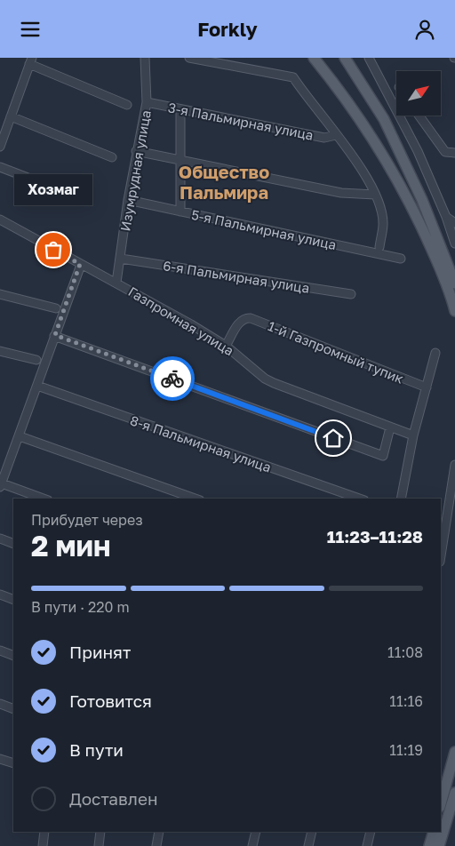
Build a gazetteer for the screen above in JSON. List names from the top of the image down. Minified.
{"streets":{"street":["3-я Пальмирная улица","Изумрудная улица","5-я Пальмирная улица","6-я Пальмирная улица","Газпромная улица","1-й Газпромный тупик","8-я Пальмирная улица"]},"crossings":[["3-я Пальмирная улица","Изумрудная улица"],["Изумрудная улица","5-я Пальмирная улица"],["Изумрудная улица","6-я Пальмирная улица"],["Изумрудная улица","Газпромная улица"],["Газпромная улица","1-й Газпромный тупик"]],"districts":["Общество Пальмира"],"places":["Хозмаг"],"north":"top right","page":{"header":"Forkly","bubble":"Хозмаг","heading":["2 мин","Прибудет через","11:23–11:28"],"bar":"В пути · 220 m","list":[["Принят","11:08"],["Готовится","11:16"],["В пути","11:19"],"Доставлен"]}}
